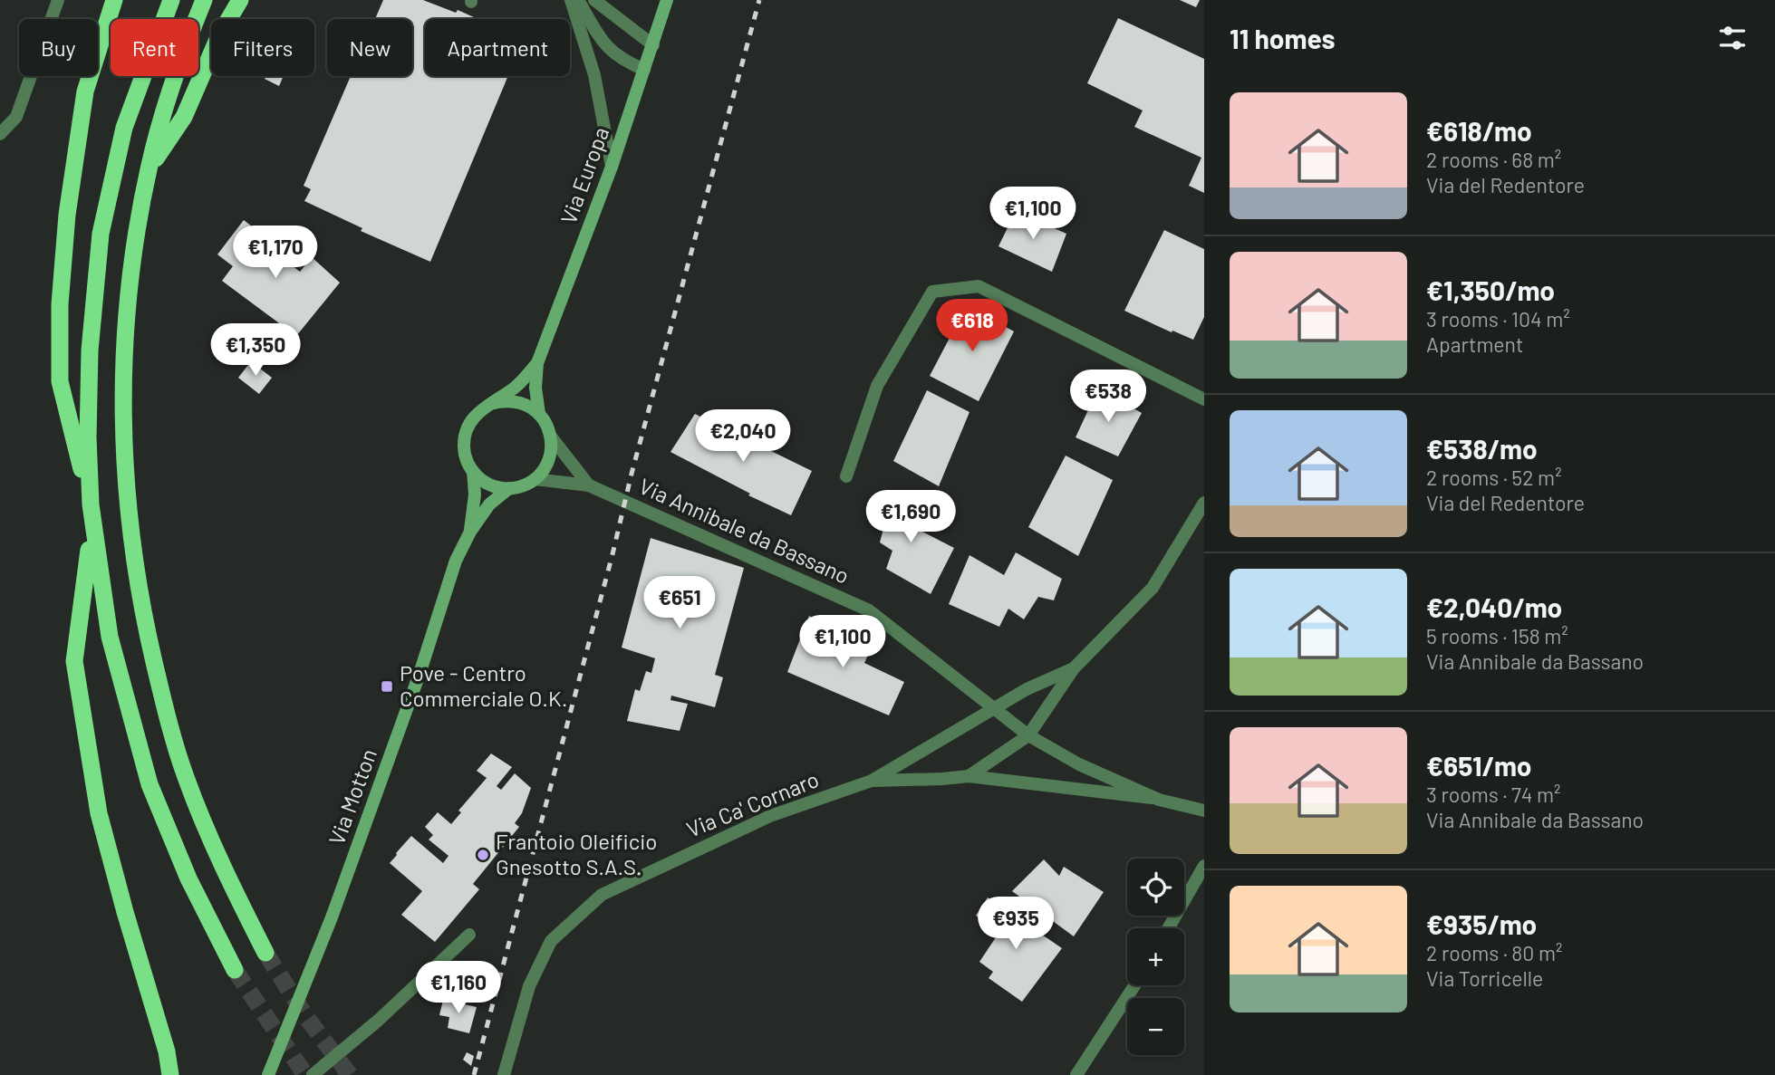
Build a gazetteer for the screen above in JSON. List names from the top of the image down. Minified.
{"streets":{"main road":["Via Europa","Via Motton"],"street":["Via Annibale da Bassano","Via Ca' Cornaro"]},"crossings":[["Via Europa","Via Annibale da Bassano"],["Via Europa","Via Motton"],["Via Annibale da Bassano","Via Motton"],["Via Annibale da Bassano","Via Ca' Cornaro"]],"places":{"transit":["Pove - Centro Commerciale O.K."],"other":["Frantoio Oleificio Gnesotto S.A.S."]},"page":{"heading":"11 homes","chip":["Buy","Rent","Filters","New","Apartment"],"list":[{"name":"€618/mo","note":"2 rooms · 68 m² · Via del Redentore"},{"name":"€1,350/mo","note":"3 rooms · 104 m² · Apartment"},{"name":"€538/mo","note":"2 rooms · 52 m² · Via del Redentore"},{"name":"€2,040/mo","note":"5 rooms · 158 m² · Via Annibale da Bassano"},{"name":"€651/mo","note":"3 rooms · 74 m² · Via Annibale da Bassano"},{"name":"€935/mo","note":"2 rooms · 80 m² · Via Torricelle"}],"price":["€1,100","€1,170","€618","€1,350","€538","€2,040","€1,690","€651","€1,100","€935","€1,160"],"map_buttons":["+","−"]}}
